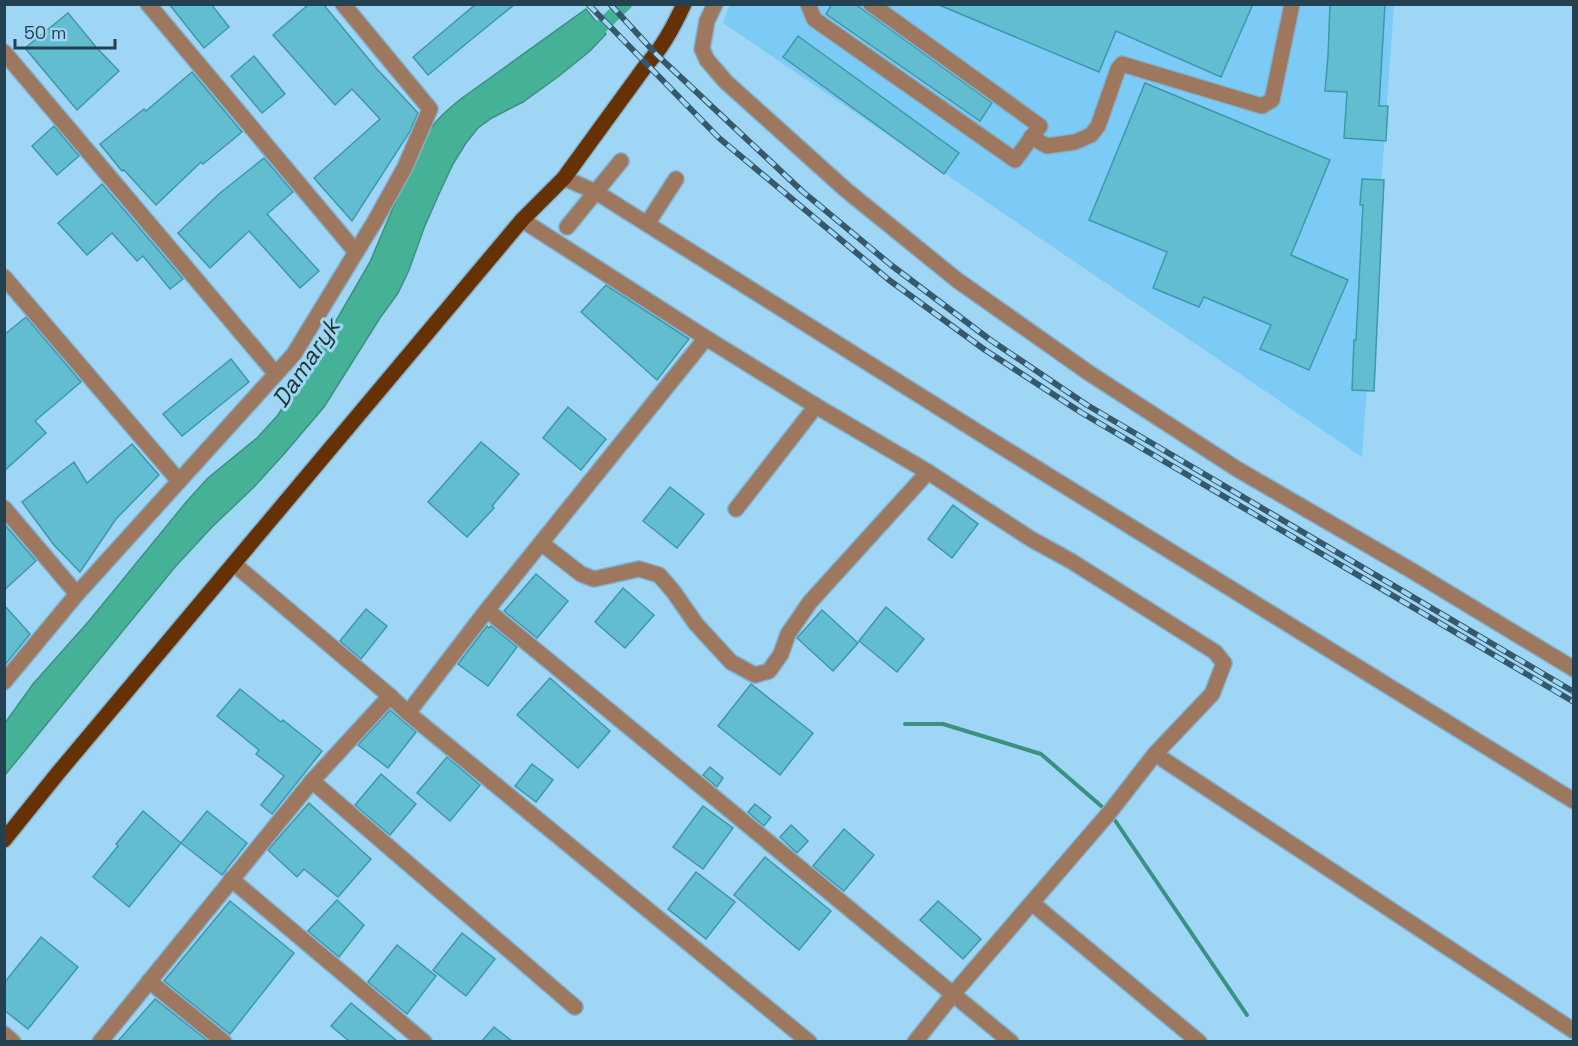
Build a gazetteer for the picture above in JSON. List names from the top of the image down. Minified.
{"water":["Damaryk"],"scale_bar":"50 m"}
